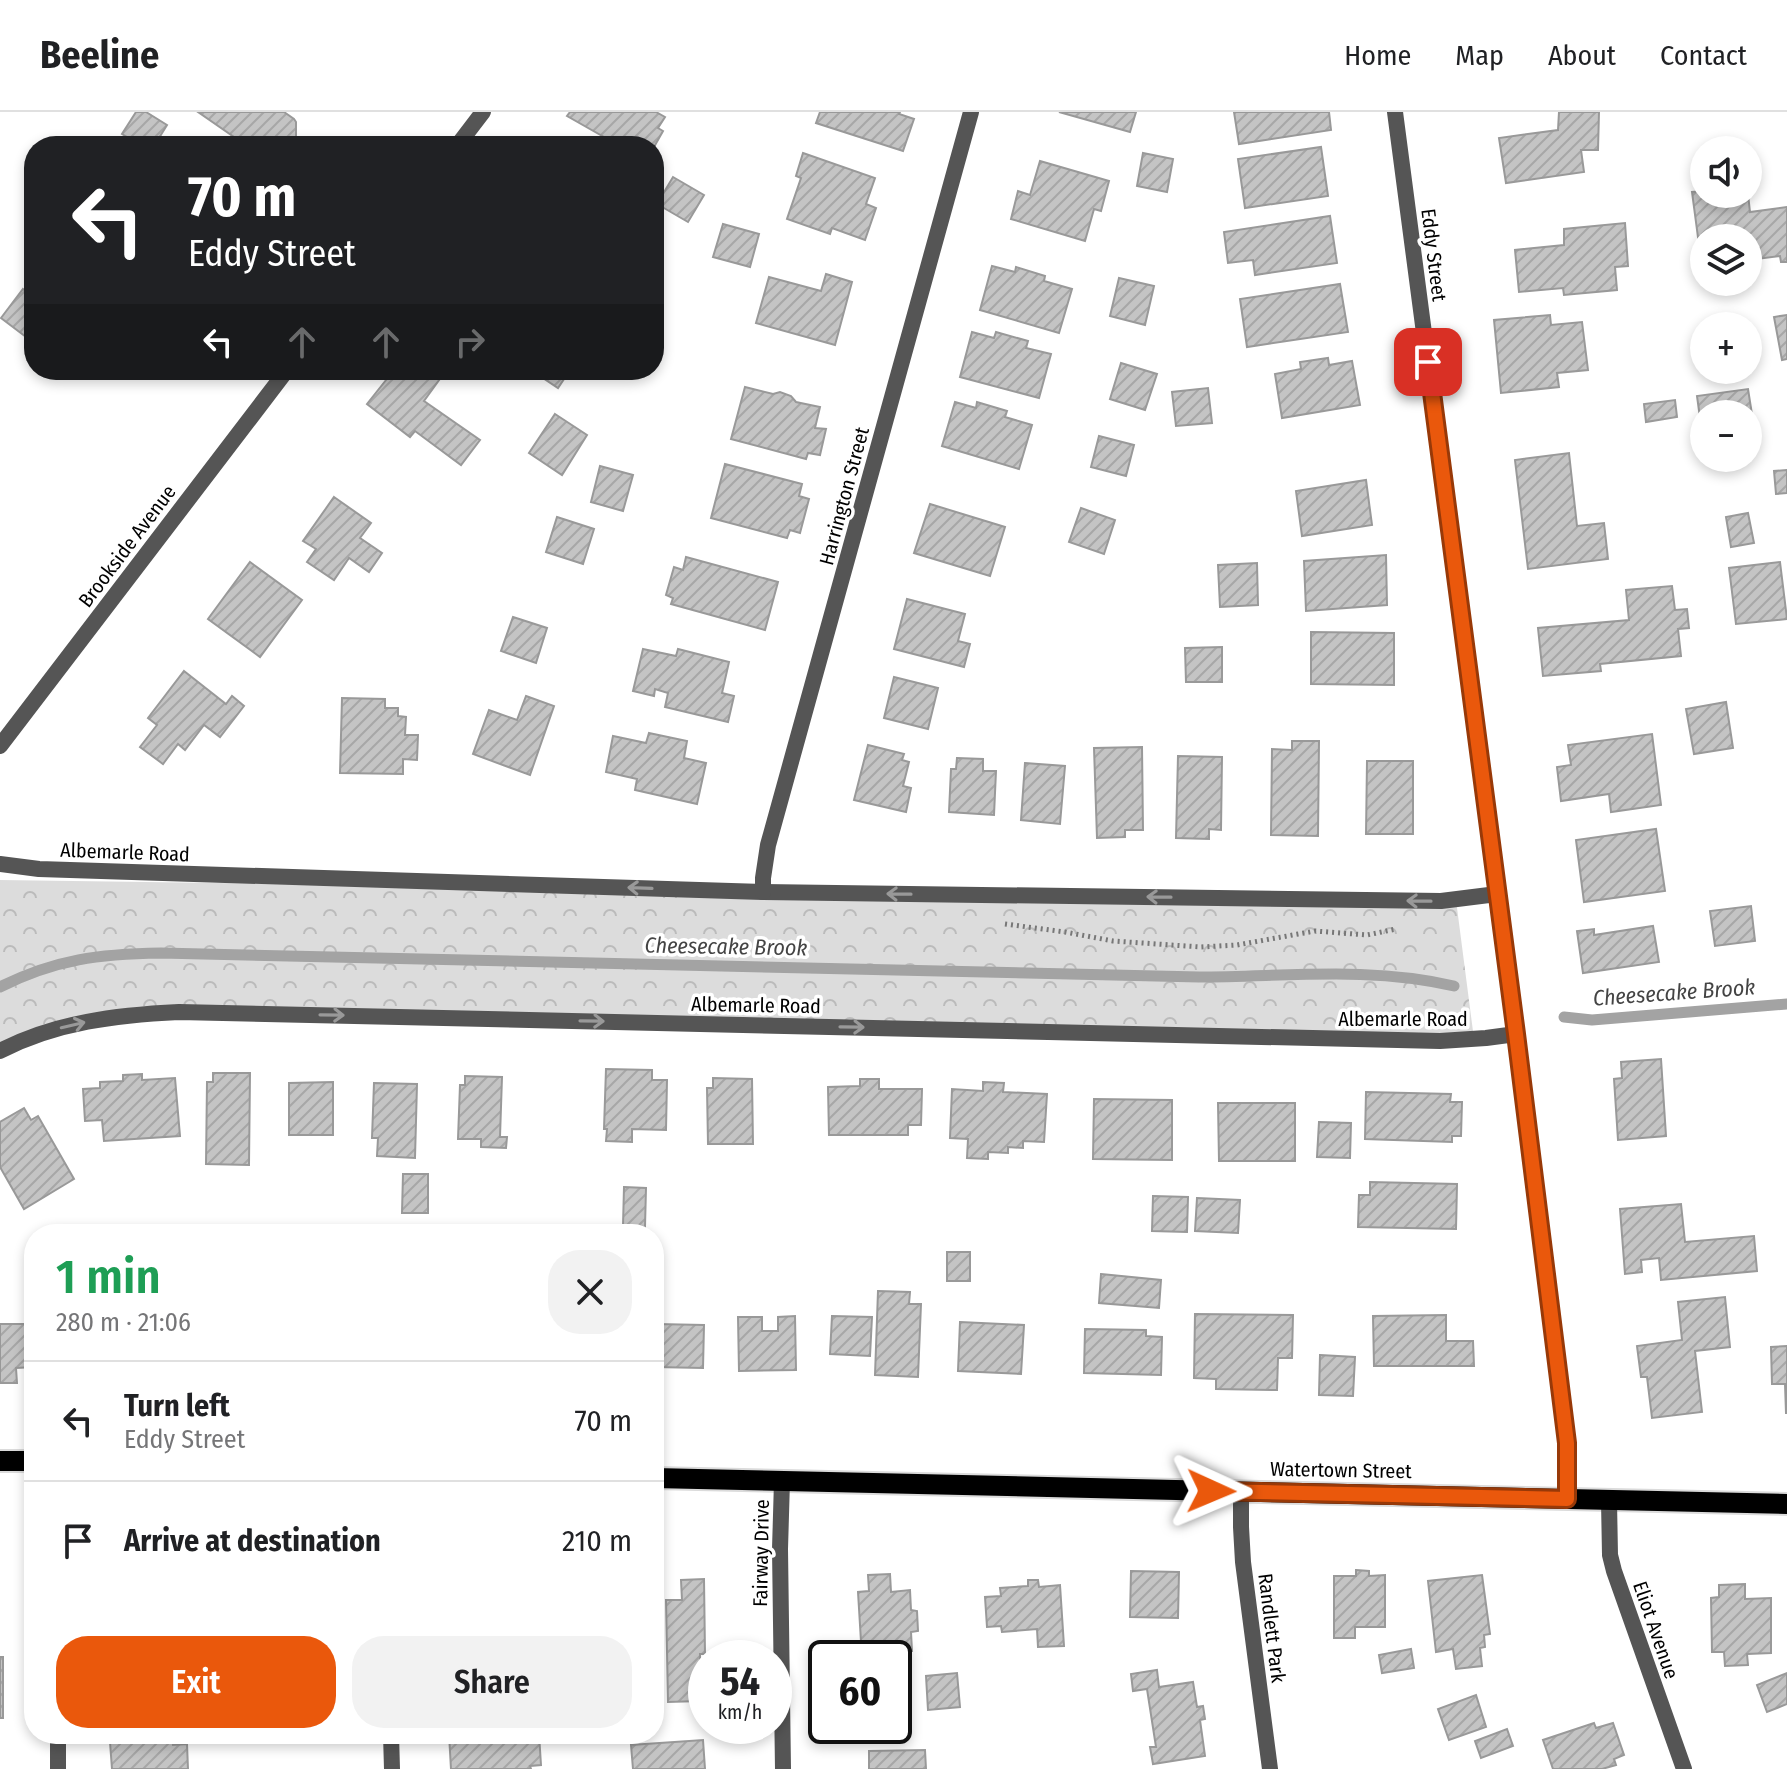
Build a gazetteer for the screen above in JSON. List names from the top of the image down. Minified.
{"streets":{"main road":["Watertown Street"],"street":["Eddy Street","Harrington Street","Brookside Avenue","Albemarle Road","Fairway Drive","Randlett Park","Eliot Avenue"]},"crossings":[["Eddy Street","Albemarle Road"],["Eddy Street","Watertown Street"],["Harrington Street","Albemarle Road"],["Watertown Street","Fairway Drive"],["Watertown Street","Randlett Park"],["Watertown Street","Eliot Avenue"]],"water":["Cheesecake Brook"],"page":{"header":"Beeline","nav":["Home","Map","About","Contact"],"map_buttons":["+","−"],"turn":["70 m","Eddy Street"],"heading":["1 min","280 m · 21:06"],"list":[{"name":"Turn left","note":"Eddy Street","value":"70 m"},{"name":"Arrive at destination","value":"210 m"}],"buttons":["Exit","Share"],"speed":"54 km/h","limit":"60"}}
